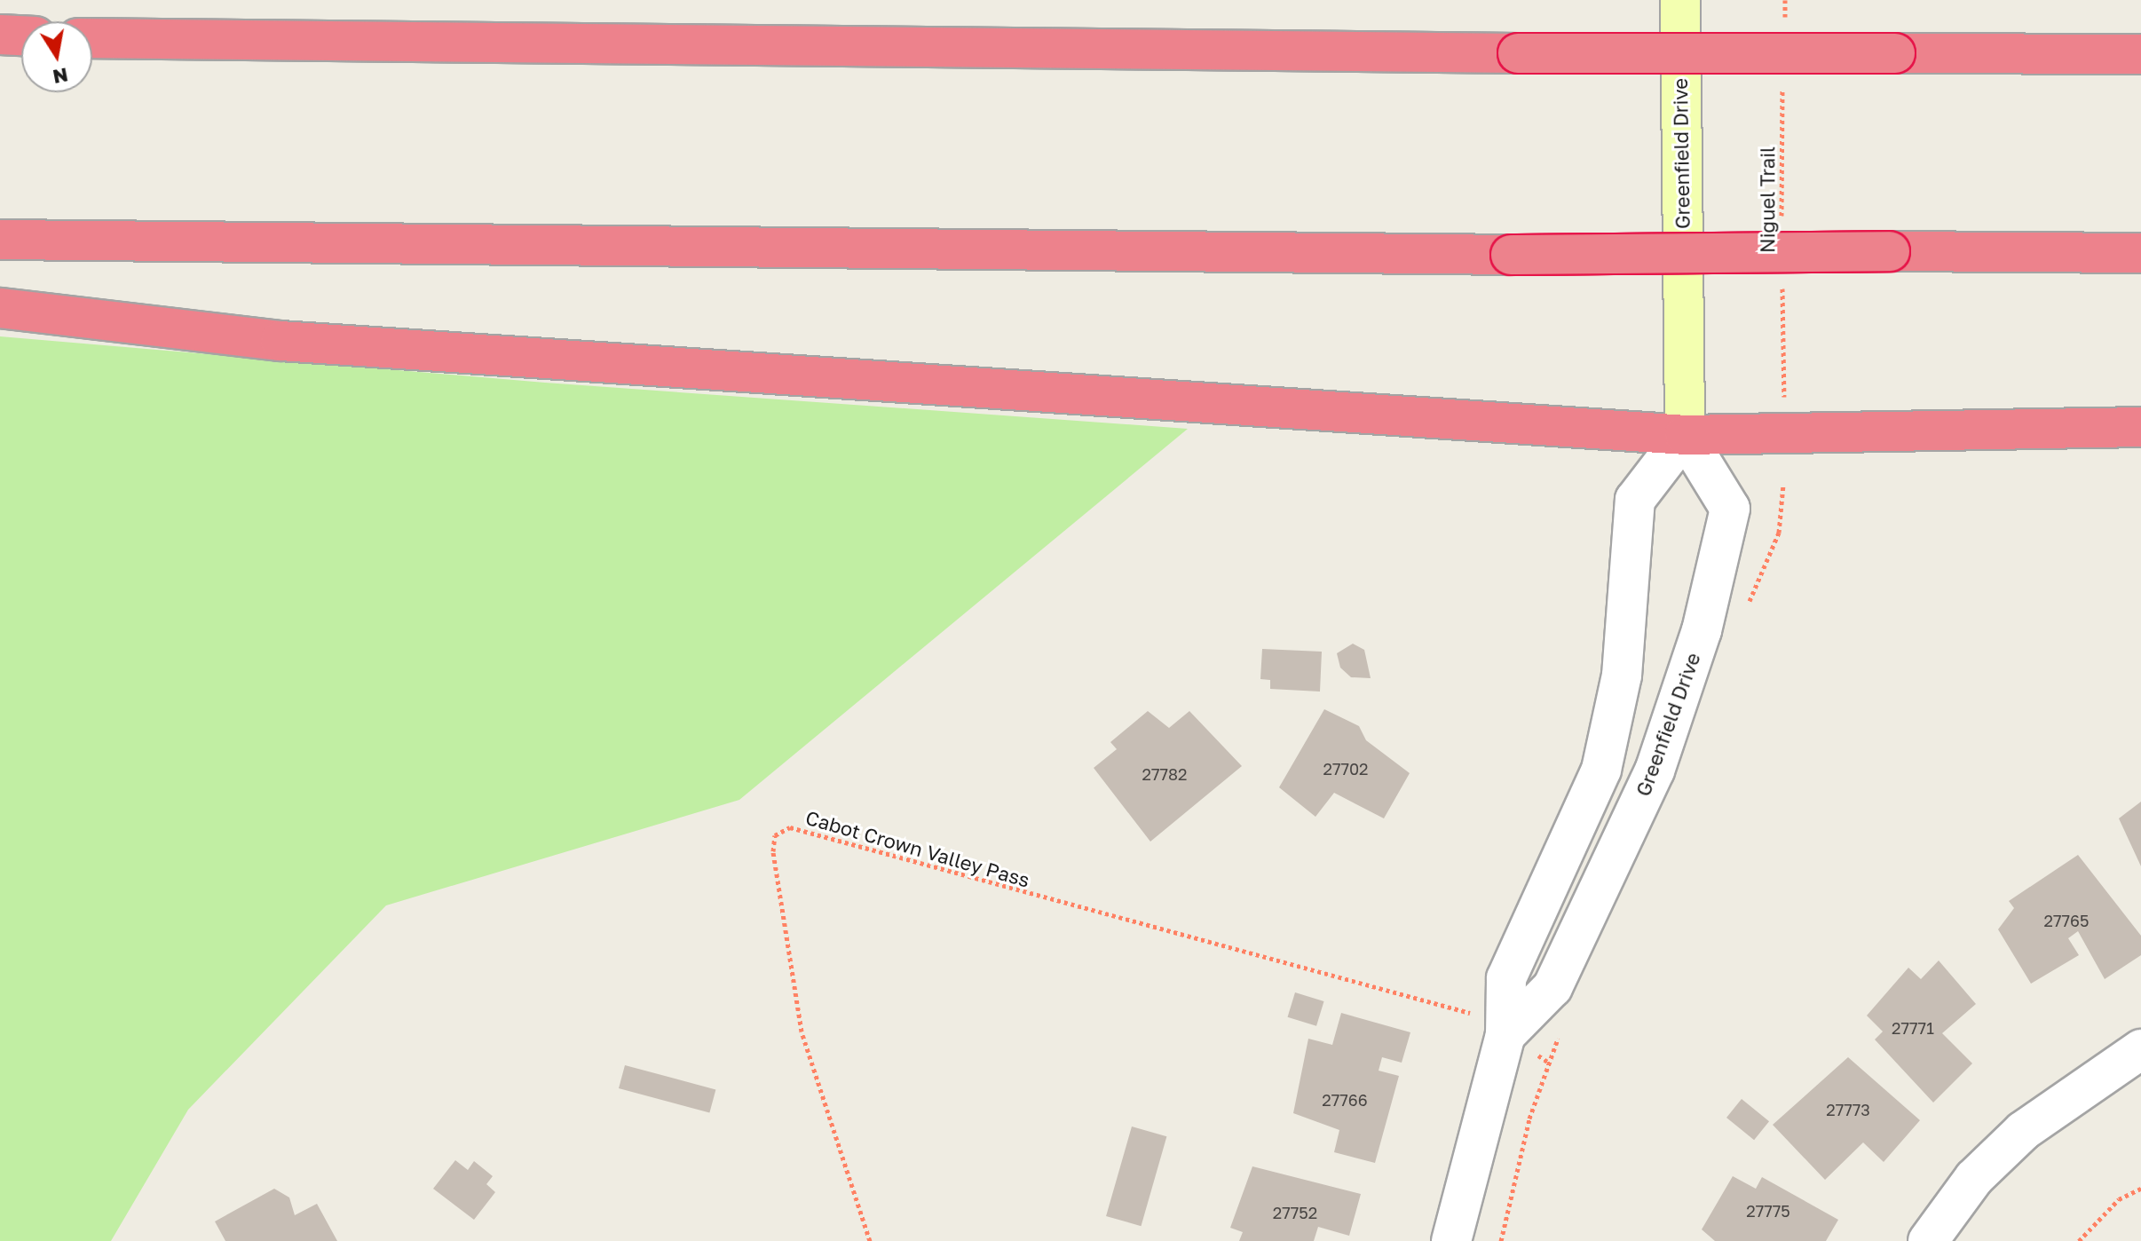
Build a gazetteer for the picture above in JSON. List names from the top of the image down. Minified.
{"streets":{"main road":["Greenfield Drive"],"path":["Niguel Trail","Cabot Crown Valley Pass"]},"house_numbers":["27702","27782","27765","27771","27766","27773","27775","27752"],"north":"bottom"}
